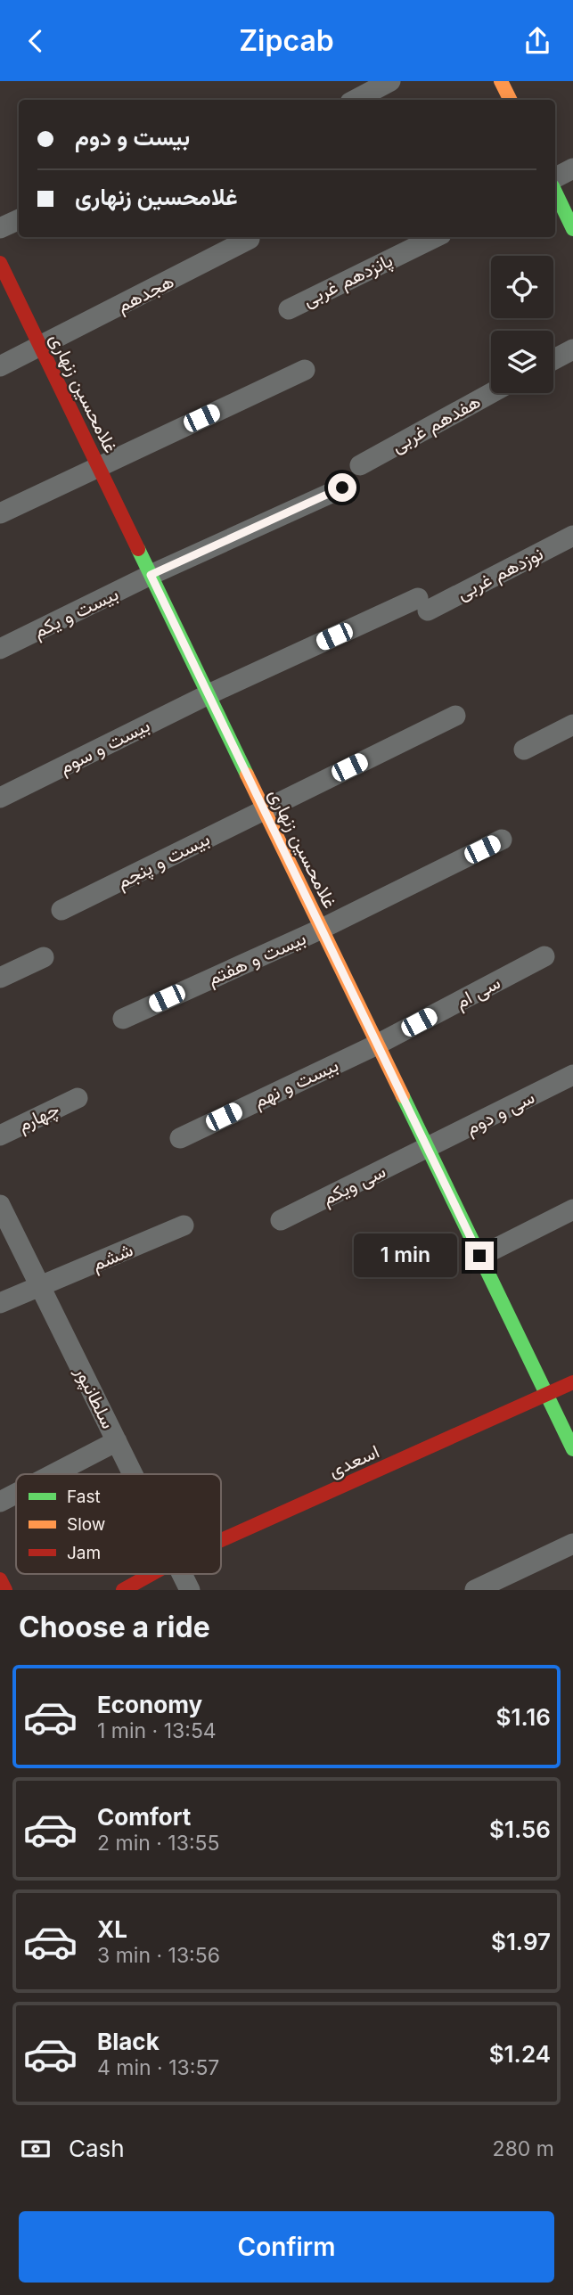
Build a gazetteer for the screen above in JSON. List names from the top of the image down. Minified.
{"streets":{"street":["پانزدهم غربی","هجدهم","غلامحسین زنهاری","هفدهم غربی","نوزدهم غربی","بیست و یکم","بیست و سوم","بیست و پنجم","بیست و هفتم","سی ام","بیست و نهم","سی و دوم","چهارم","سی ویکم","ششم","سلطانپور","اسعدی"]},"crossings":[["هجدهم","غلامحسین زنهاری"],["غلامحسین زنهاری","نوزدهم غربی"],["غلامحسین زنهاری","بیست و یکم"],["غلامحسین زنهاری","بیست و سوم"],["غلامحسین زنهاری","بیست و پنجم"],["غلامحسین زنهاری","بیست و هفتم"],["غلامحسین زنهاری","سی ام"],["غلامحسین زنهاری","بیست و نهم"],["غلامحسین زنهاری","سی و دوم"],["غلامحسین زنهاری","سی ویکم"],["غلامحسین زنهاری","اسعدی"],["نوزدهم غربی","بیست و سوم"],["سی ام","بیست و نهم"],["سی و دوم","سی ویکم"],["ششم","سلطانپور"]],"legend":["Fast","Slow","Jam"],"page":{"header":"Zipcab","banner":["بیست و دوم","غلامحسین زنهاری"],"bubble":"1 min","heading":"Choose a ride","list":[{"name":"Economy","note":"1 min · 13:54","value":"$1.16"},{"name":"Comfort","note":"2 min · 13:55","value":"$1.56"},{"name":"XL","note":"3 min · 13:56","value":"$1.97"},{"name":"Black","note":"4 min · 13:57","value":"$1.24"}],"pay":["Cash","280 m"],"buttons":"Confirm"}}
